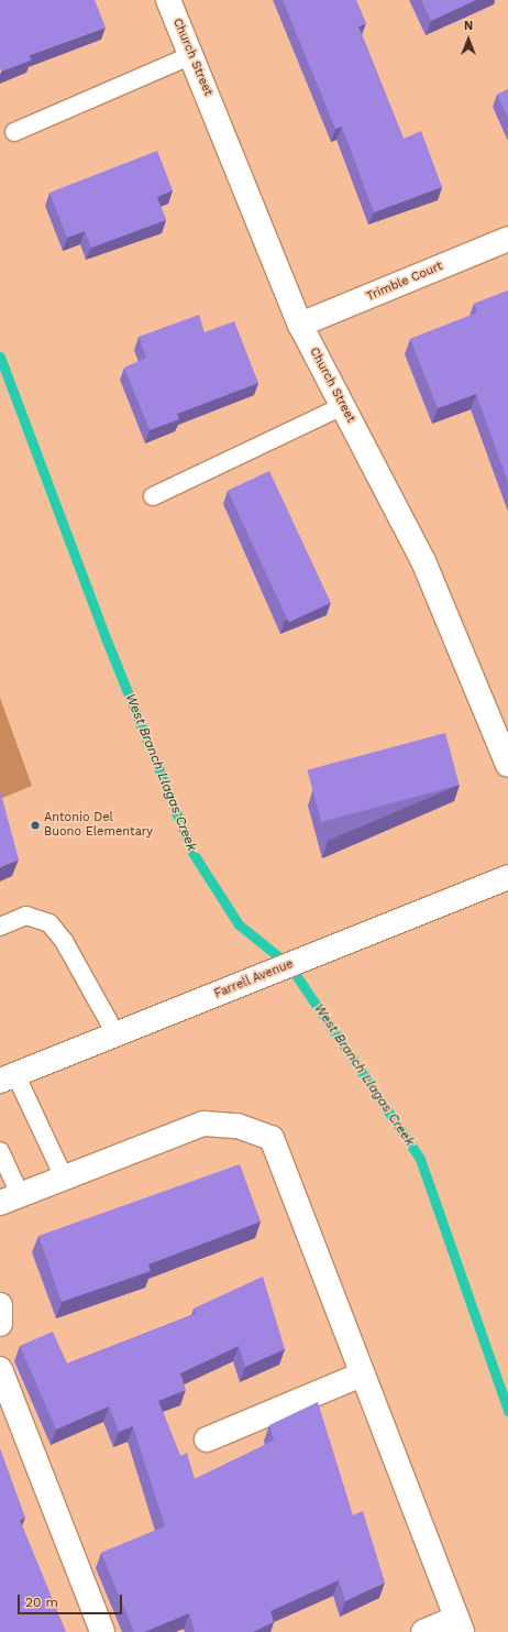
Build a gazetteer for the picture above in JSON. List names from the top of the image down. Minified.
{"streets":{"street":["Church Street","Trimble Court","Farrell Avenue"]},"crossings":[["Church Street","Trimble Court"]],"water":["West Branch Llagas Creek"],"places":["Antonio Del Buono Elementary"],"scale_bar":"20 m","north":"top"}
